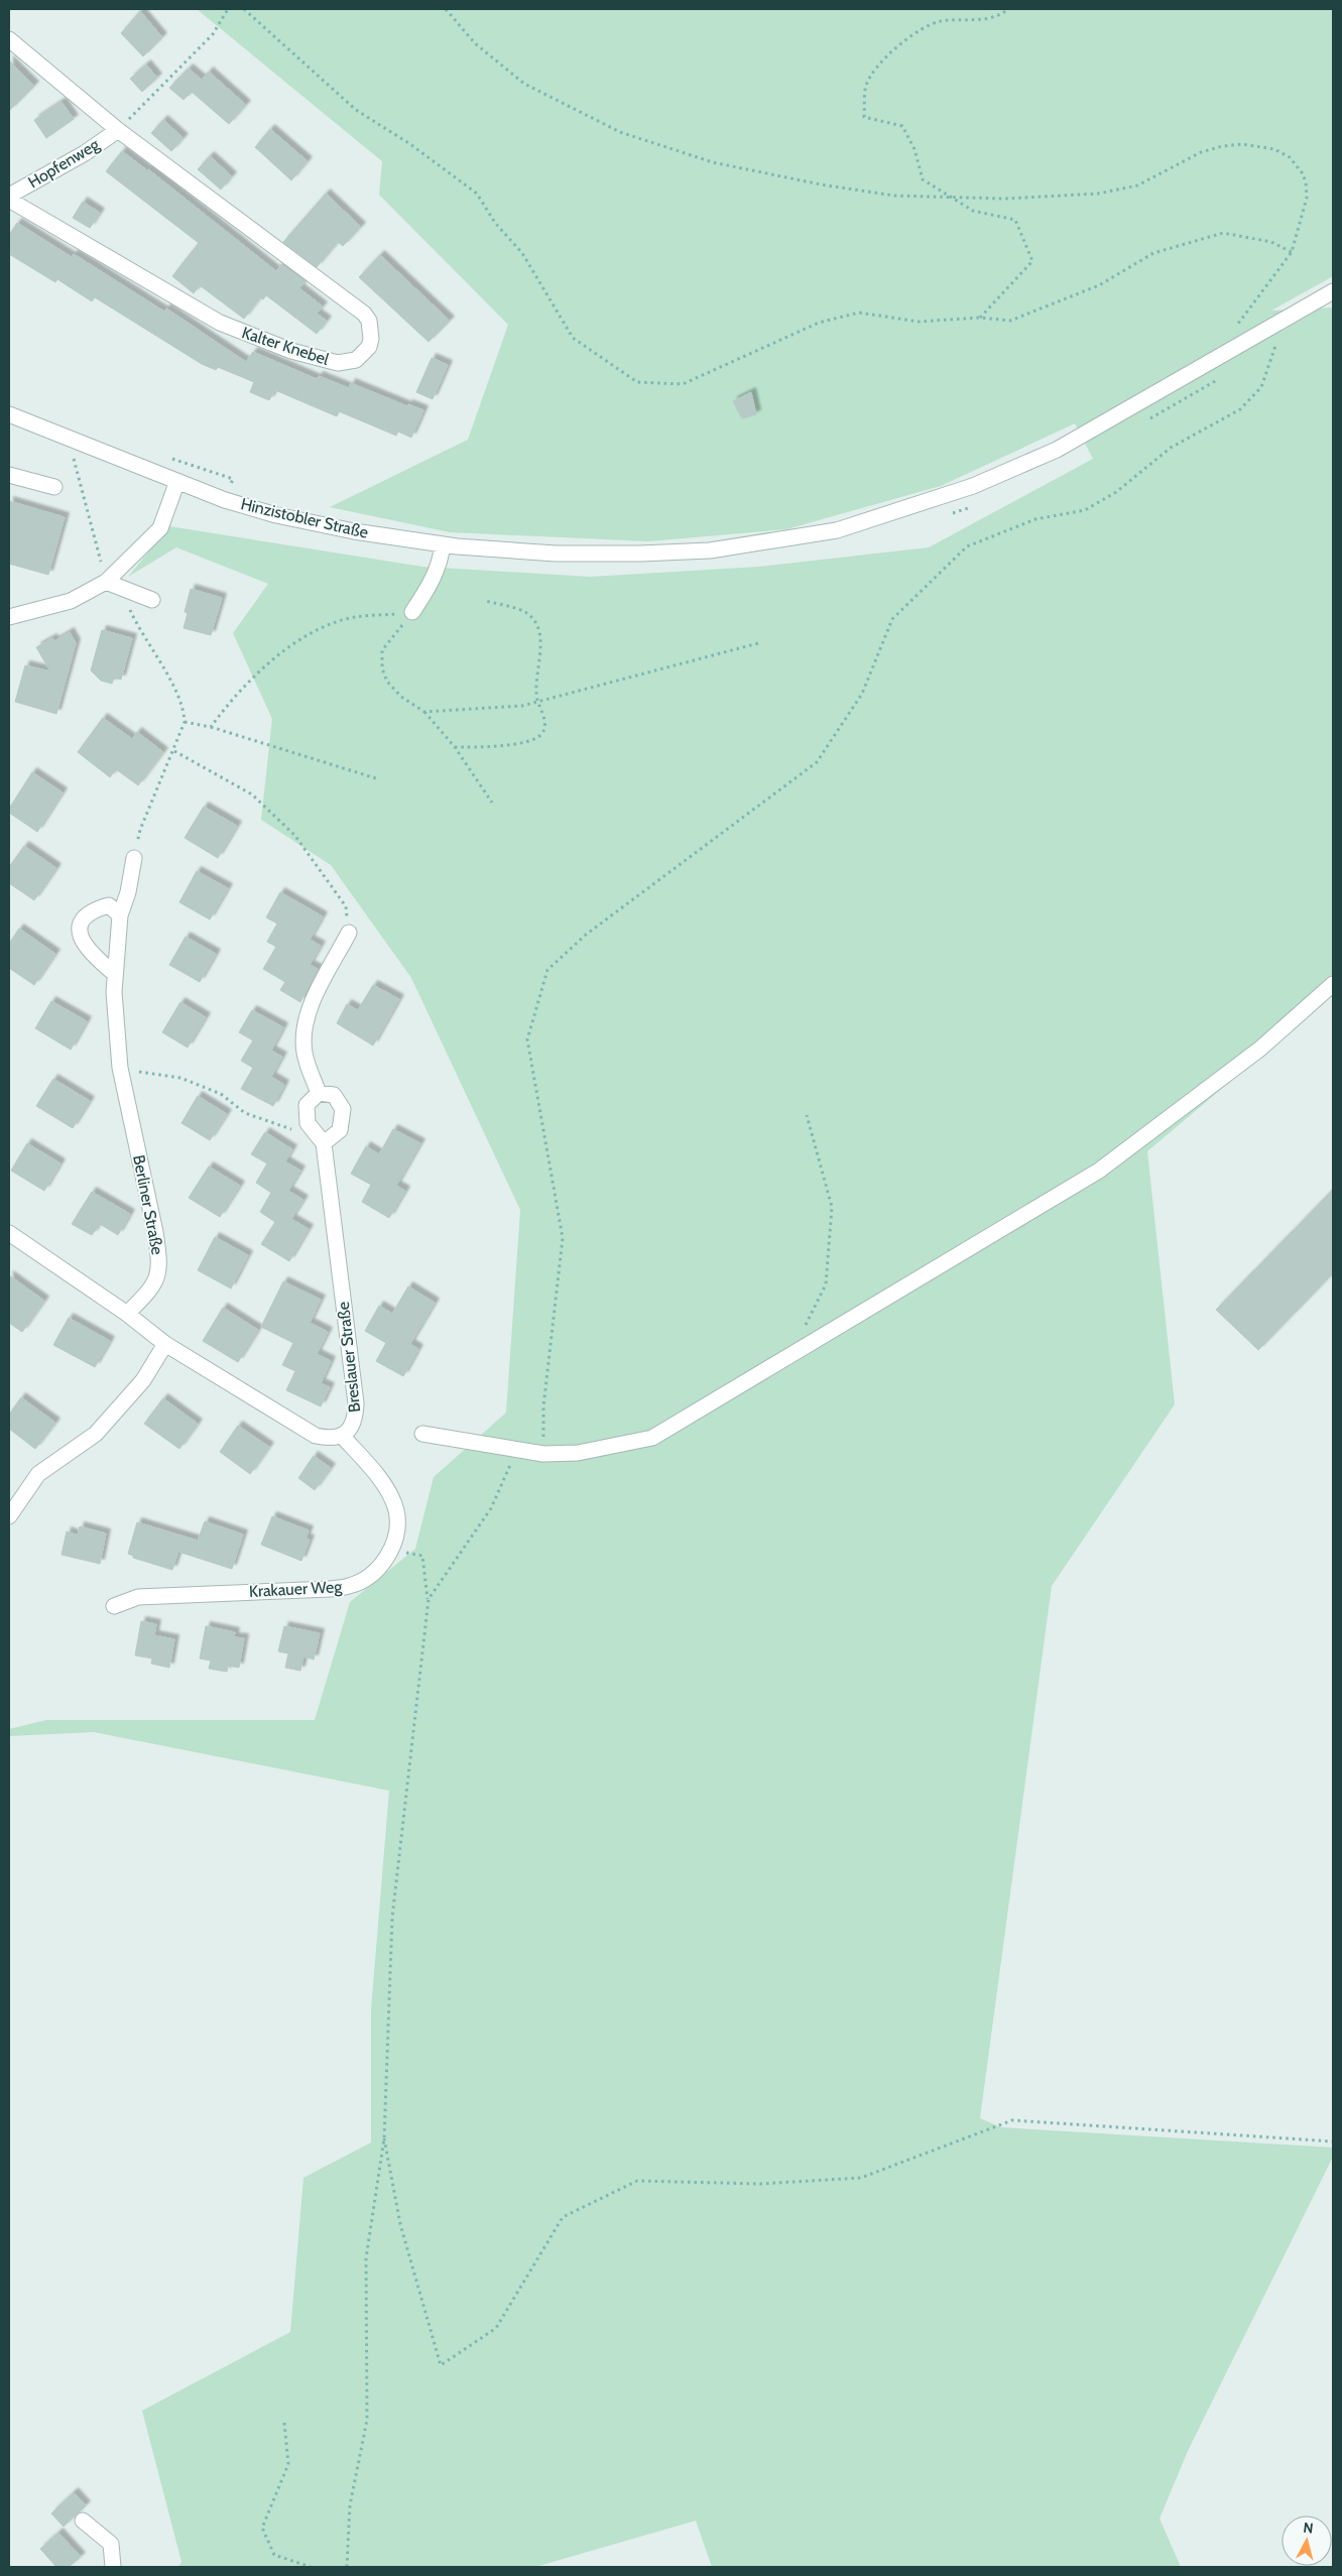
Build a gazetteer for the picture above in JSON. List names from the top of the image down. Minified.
{"streets":{"street":["Hopfenweg","Kalter Knebel","Hinzistobler Straße","Berliner Straße","Breslauer Straße","Krakauer Weg"]},"crossings":[["Hopfenweg","Kalter Knebel"],["Berliner Straße","Breslauer Straße"],["Breslauer Straße","Krakauer Weg"]],"north":"top"}
